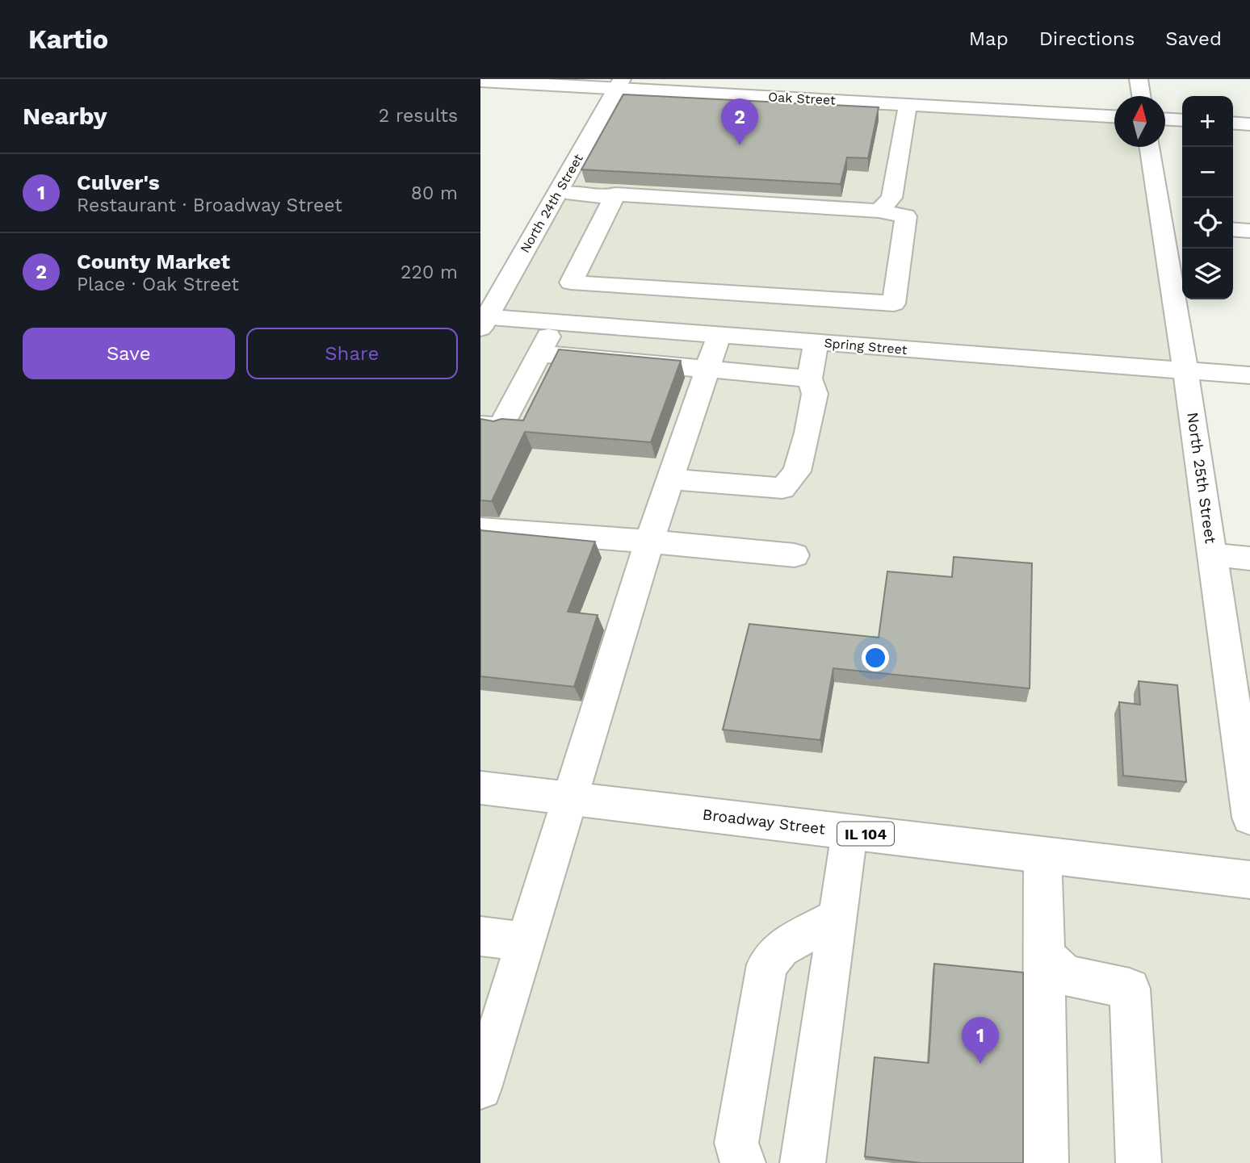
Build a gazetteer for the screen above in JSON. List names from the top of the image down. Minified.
{"streets":{"street":["Oak Street","North 24th Street","Spring Street","North 25th Street","Broadway Street","IL 104"]},"crossings":[["Oak Street","North 24th Street"],["North 24th Street","Spring Street"],["Spring Street","North 25th Street"]],"north":"top","page":{"header":"Kartio","nav":["Map","Directions","Saved"],"heading":["Nearby","2 results"],"map_buttons":["+","−"],"pins":["2","1"],"list":[{"mark":"1","name":"Culver's","note":"Restaurant · Broadway Street","value":"80 m"},{"mark":"2","name":"County Market","note":"Place · Oak Street","value":"220 m"}],"buttons":["Save","Share"]}}
